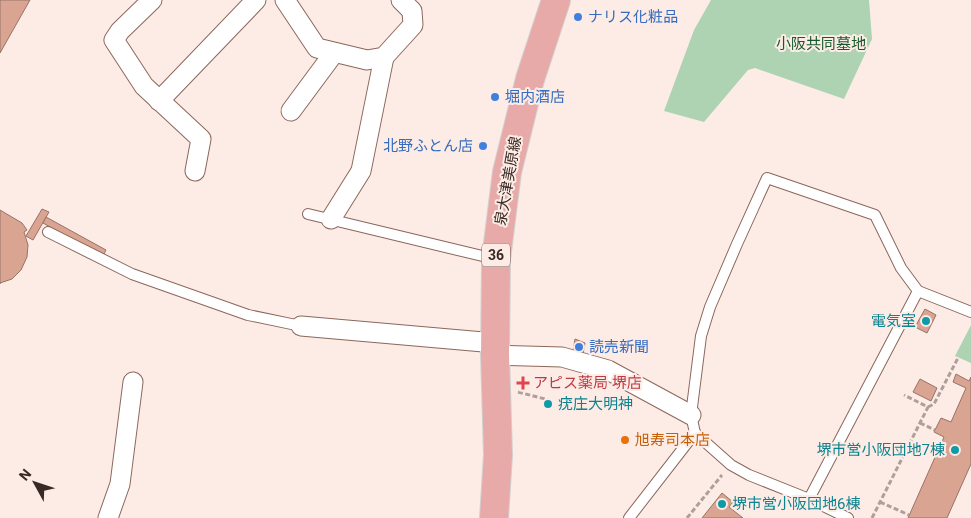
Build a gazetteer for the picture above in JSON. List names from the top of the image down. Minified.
{"streets":{"main road":["泉大津美原線","36"]},"parks":["小阪共同墓地"],"places":{"other":["ナリス化粧品","堀内酒店","北野ふとん店","電気室","読売新聞","疣庄大明神","旭寿司本店","堺市営小阪団地7棟","堺市営小阪団地6棟"],"health":["アピス薬局 堺店"]},"north":"top left"}
